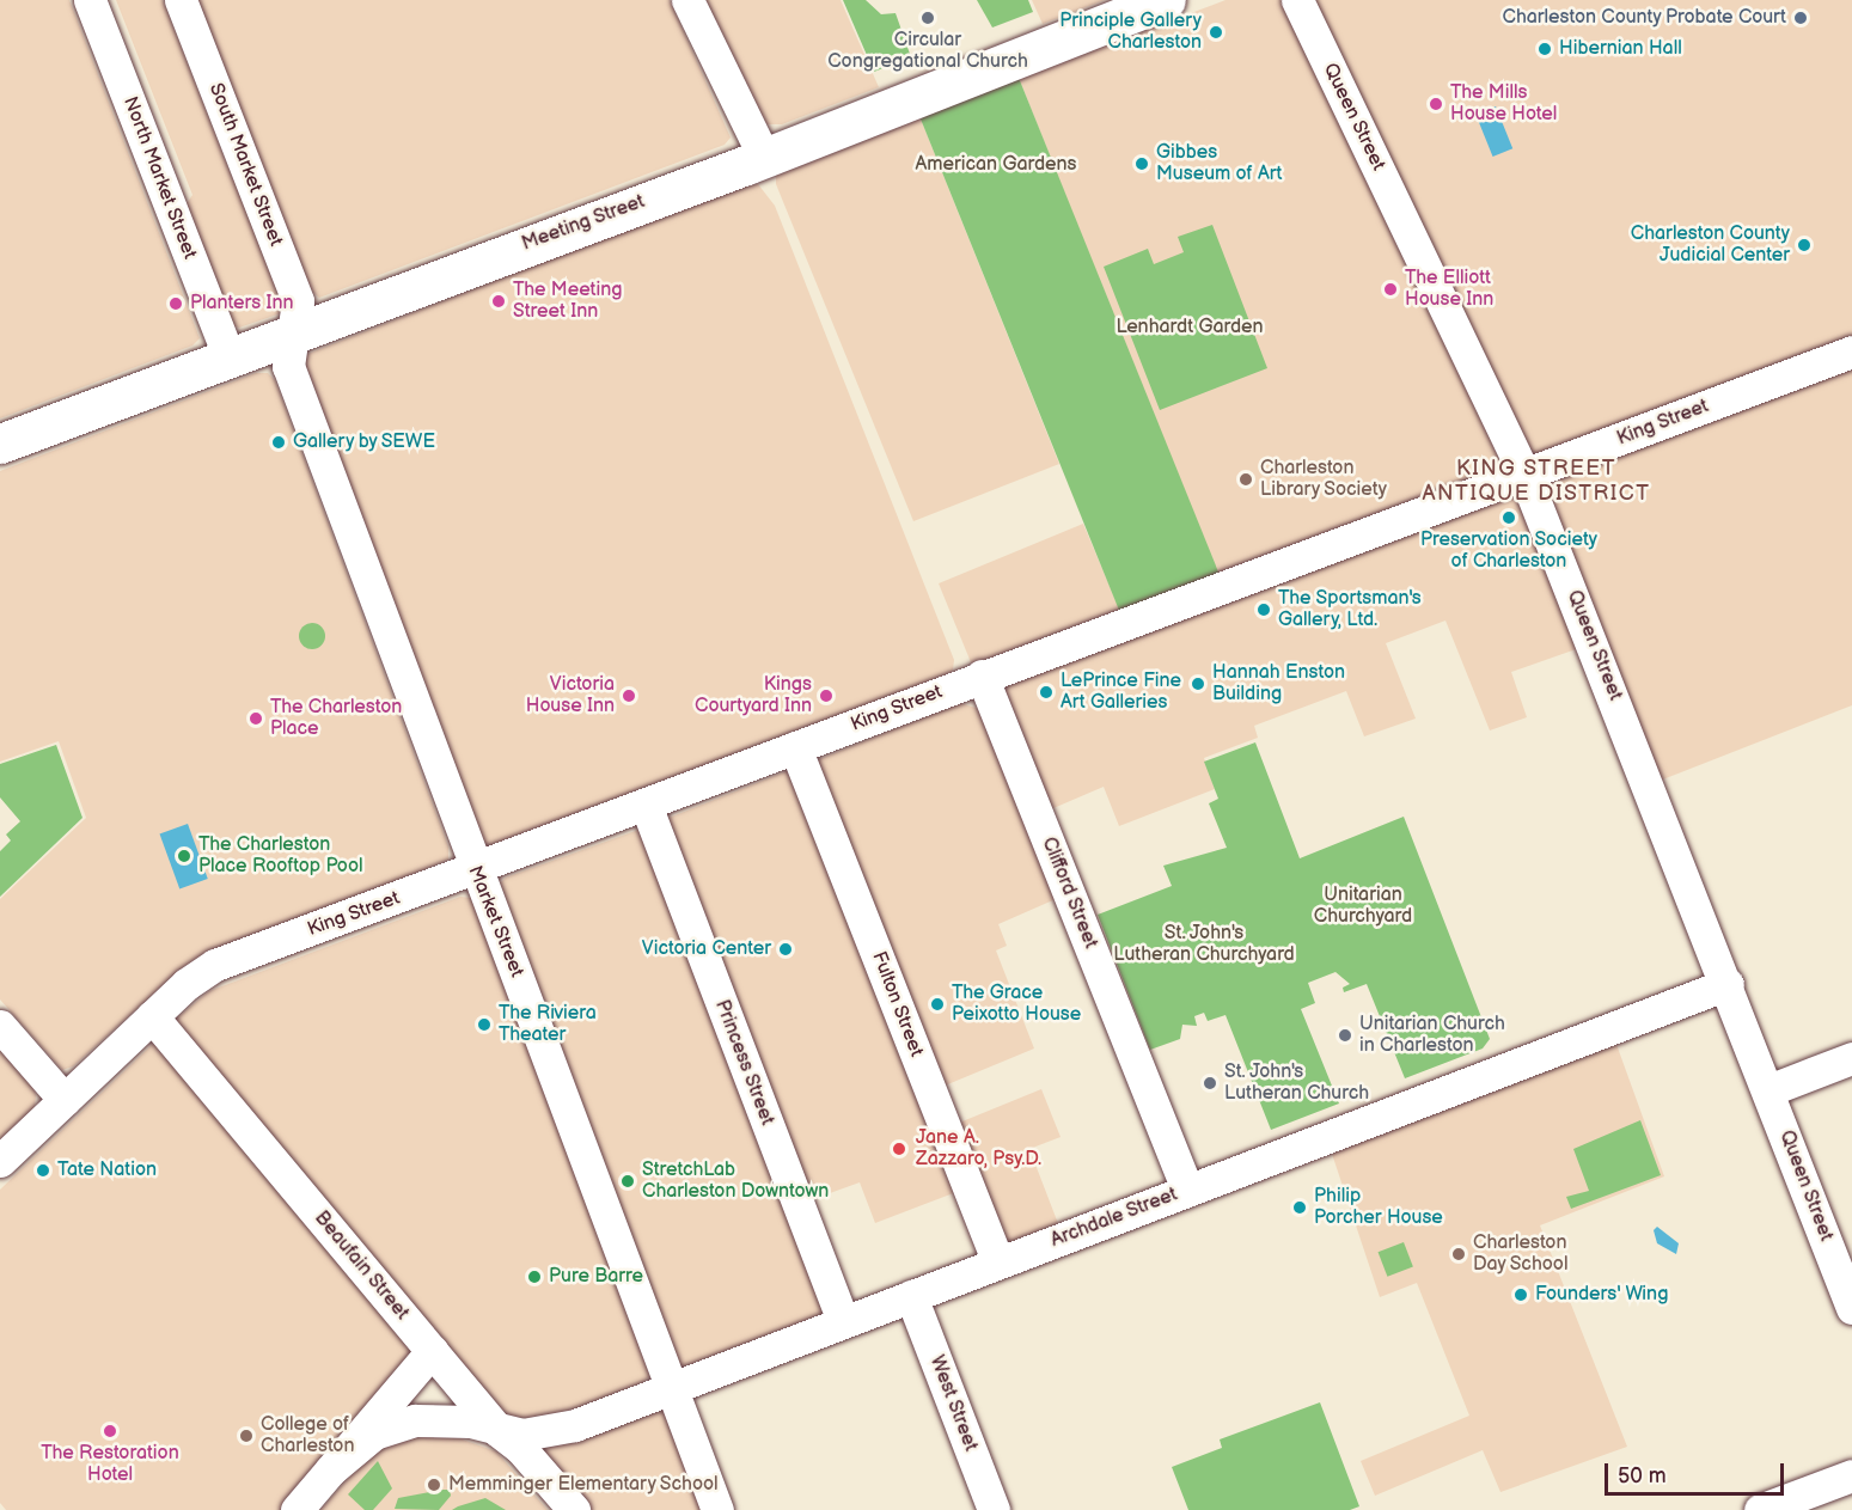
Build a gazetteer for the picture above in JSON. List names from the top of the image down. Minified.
{"streets":{"main road":["Meeting Street"],"street":["Queen Street","South Market Street","North Market Street","King Street","Clifford Street","Market Street","Fulton Street","Princess Street","Archdale Street","Beaufain Street","West Street"]},"crossings":[["Queen Street","King Street"],["Queen Street","Archdale Street"],["South Market Street","Meeting Street"],["South Market Street","Market Street"],["North Market Street","Meeting Street"],["Meeting Street","Market Street"],["King Street","Clifford Street"],["King Street","Market Street"],["King Street","Fulton Street"],["King Street","Princess Street"],["King Street","Beaufain Street"],["Clifford Street","Archdale Street"],["Market Street","Archdale Street"],["Fulton Street","Archdale Street"],["Princess Street","Archdale Street"],["Archdale Street","Beaufain Street"],["Archdale Street","West Street"]],"districts":["KING STREET ANTIQUE DISTRICT"],"parks":["American Gardens","Lenhardt Garden","Unitarian Churchyard","St. John's Lutheran Churchyard"],"places":["Circular Congregational Church","Charleston County Probate Court","Principle Gallery Charleston","Hibernian Hall","The Mills House Hotel","Gibbes Museum of Art","Charleston County Judicial Center","The Elliott House Inn","The Meeting Street Inn","Planters Inn","Gallery by SEWE","Charleston Library Society","Preservation Society of Charleston","The Sportsman's Gallery, Ltd.","Hannah Enston Building","LePrince Fine Art Galleries","Victoria House Inn","Kings Courtyard Inn","The Charleston Place","The Charleston Place Rooftop Pool","Victoria Center","The Grace Peixotto House","The Riviera Theater","Unitarian Church in Charleston","St. John's Lutheran Church","Jane A. Zazzaro, Psy.D.","Tate Nation","StretchLab Charleston Downtown","Philip Porcher House","Charleston Day School","Pure Barre","Founders' Wing","The Restoration Hotel","College of Charleston","Memminger Elementary School"],"scale_bar":"50 m"}
